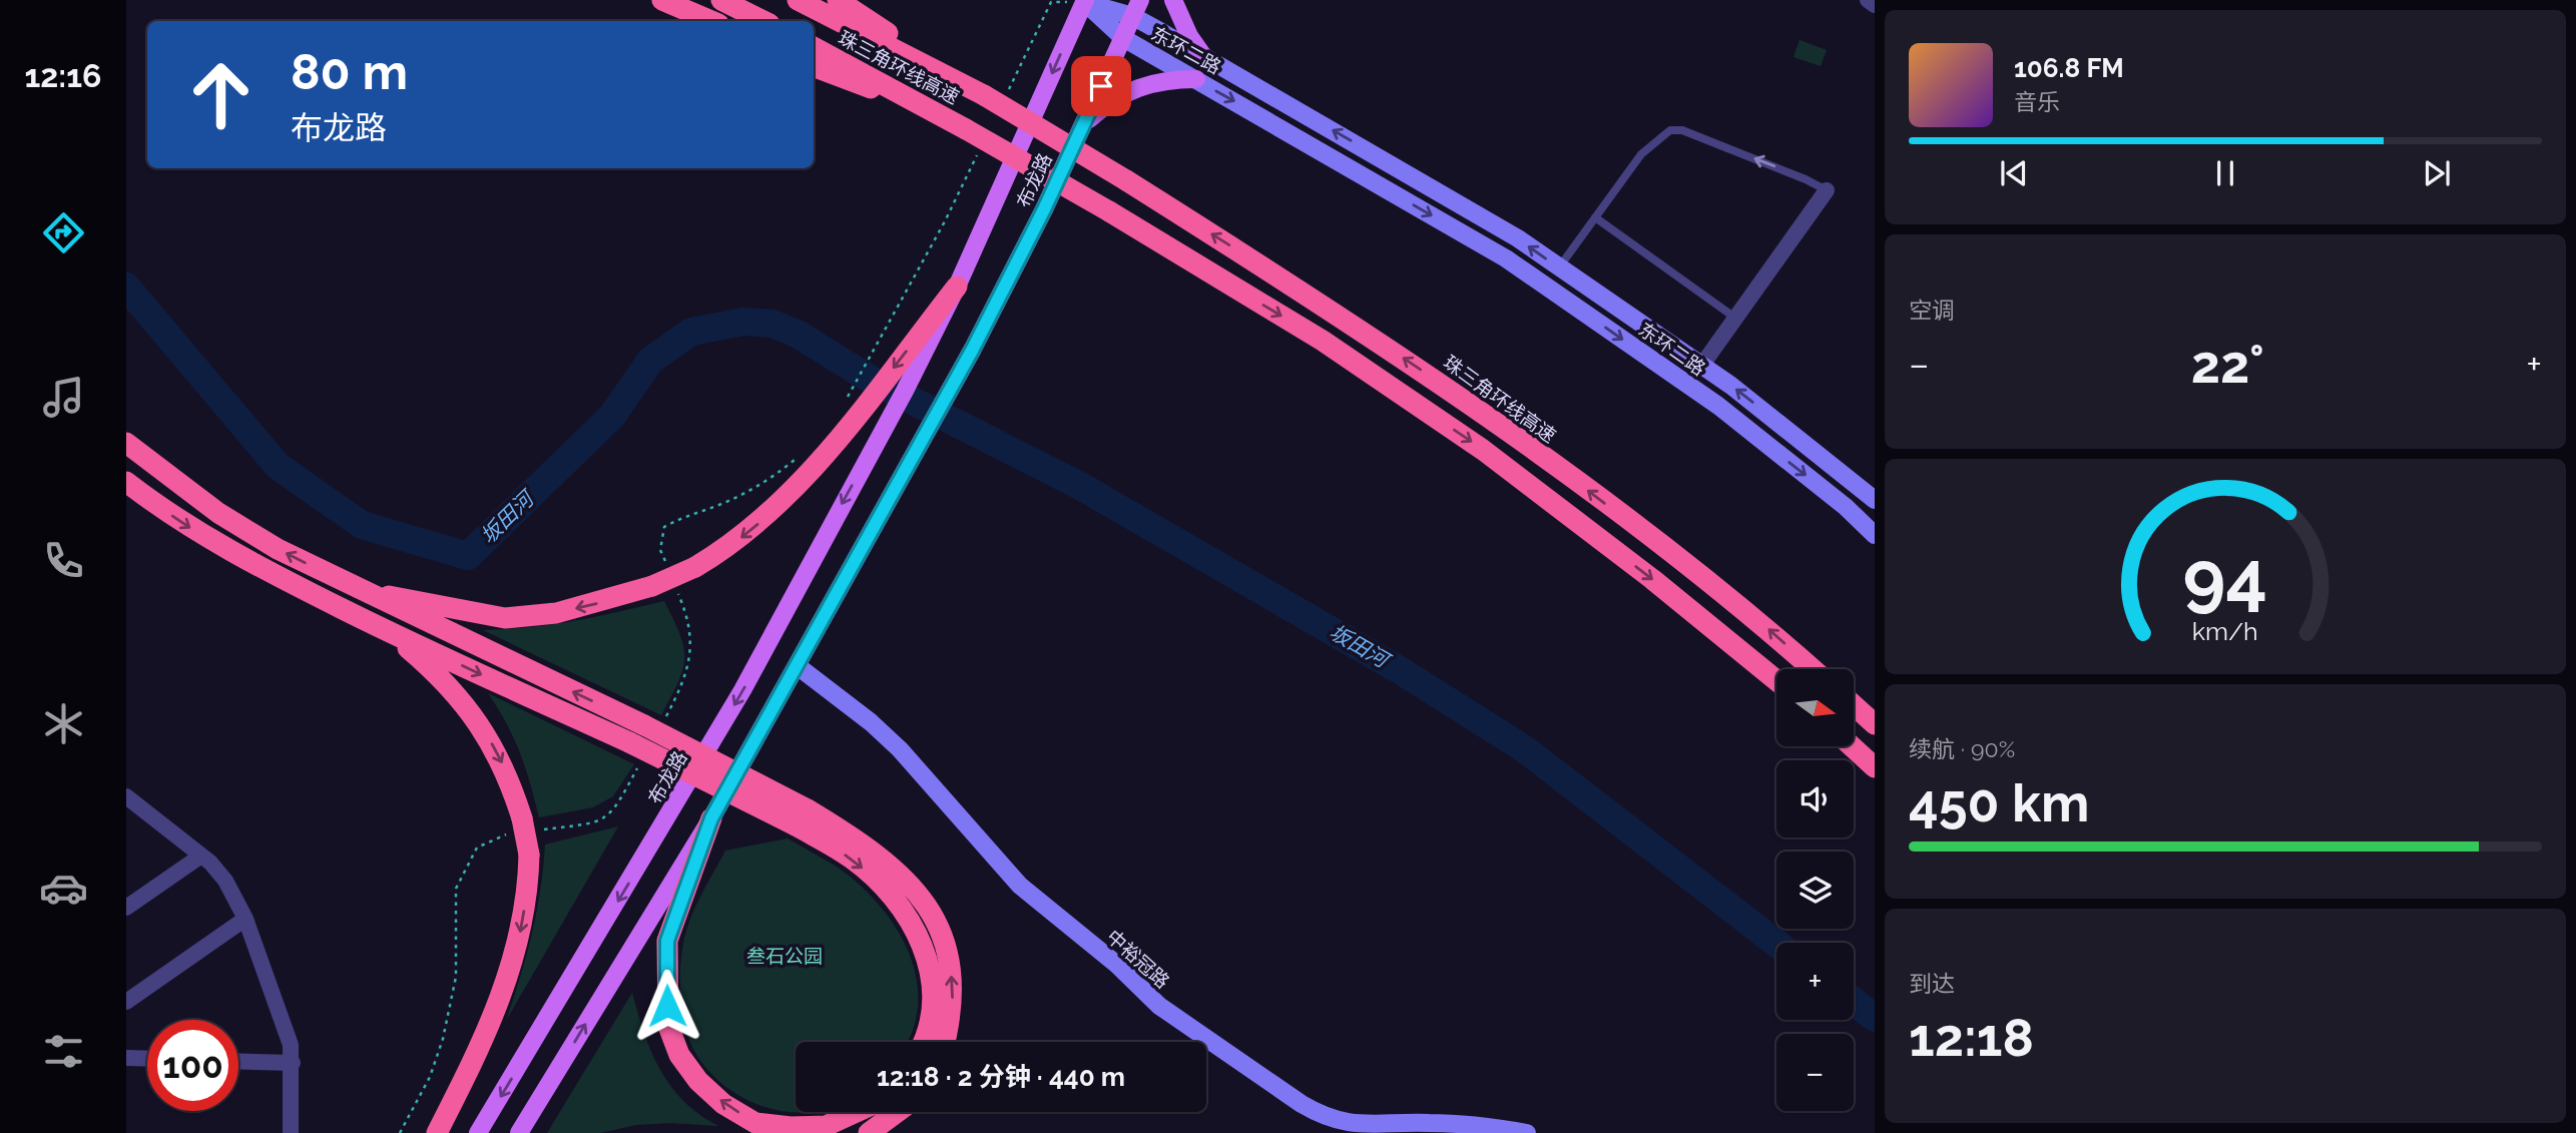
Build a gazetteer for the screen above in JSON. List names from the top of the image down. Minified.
{"streets":{"highway":["珠三角环线高速"],"main road":["东环二路","布龙路","中裕冠路"]},"crossings":[["东环二路","布龙路"],["布龙路","中裕冠路"]],"water":["坂田河"],"parks":["叁石公园"],"north":"right","page":{"tabs":"12:16","turn":["80 m","布龙路"],"song":["106.8 FM","音乐"],"tile":["空调",["续航 · 90%","450 km"],["到达","12:18"]],"heat":["−","22°","+"],"map_buttons":["+","−"],"limit":"100","trip":"12:18 · 2 分钟 · 440 m","gauge":["94","km/h"]}}
